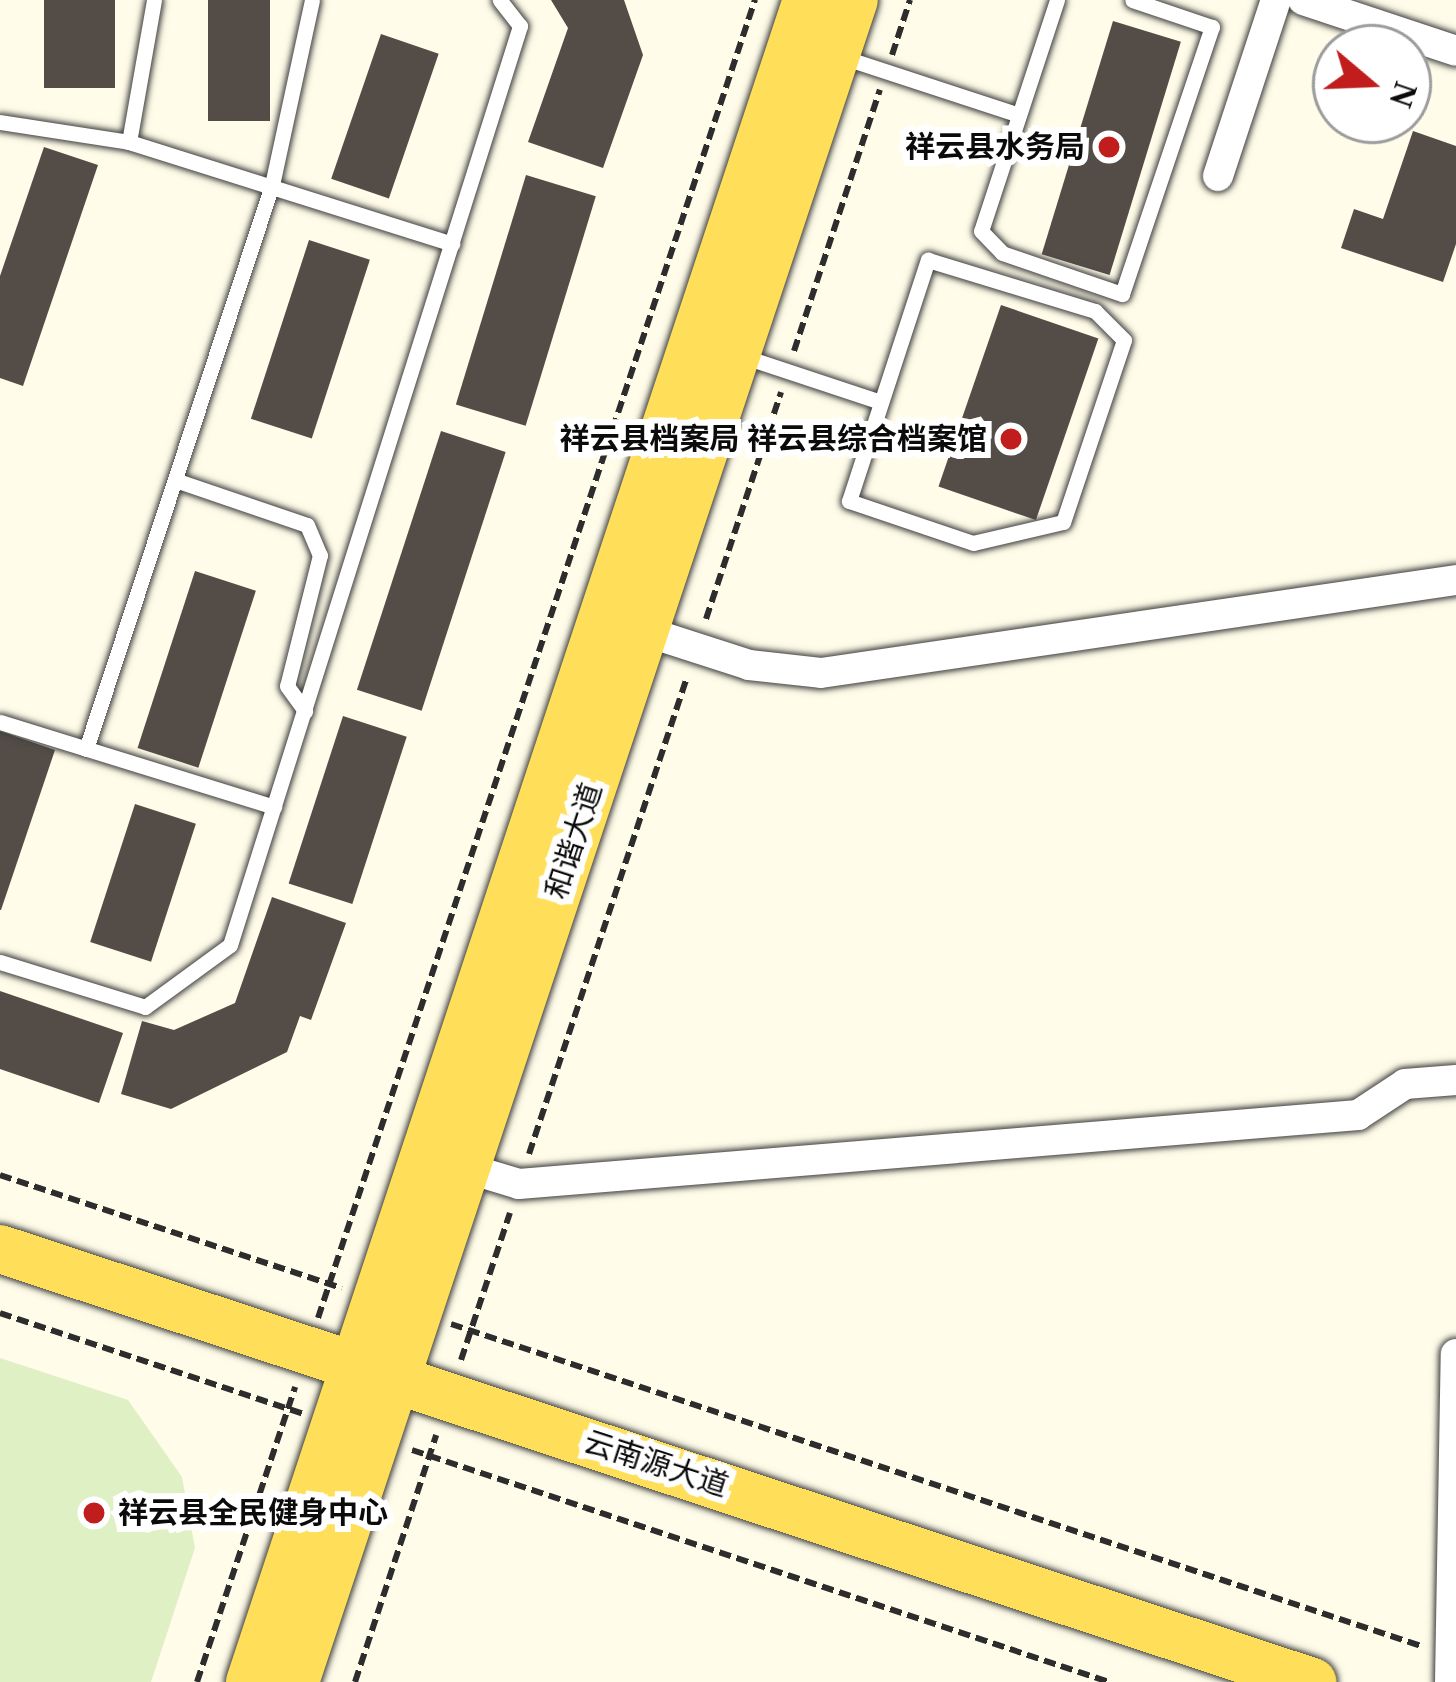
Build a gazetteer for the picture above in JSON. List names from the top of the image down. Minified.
{"streets":{"main road":["和谐大道","云南源大道"]},"crossings":[["和谐大道","云南源大道"]],"places":["祥云县水务局","祥云县档案局 祥云县综合档案馆","祥云县全民健身中心"],"north":"right"}
